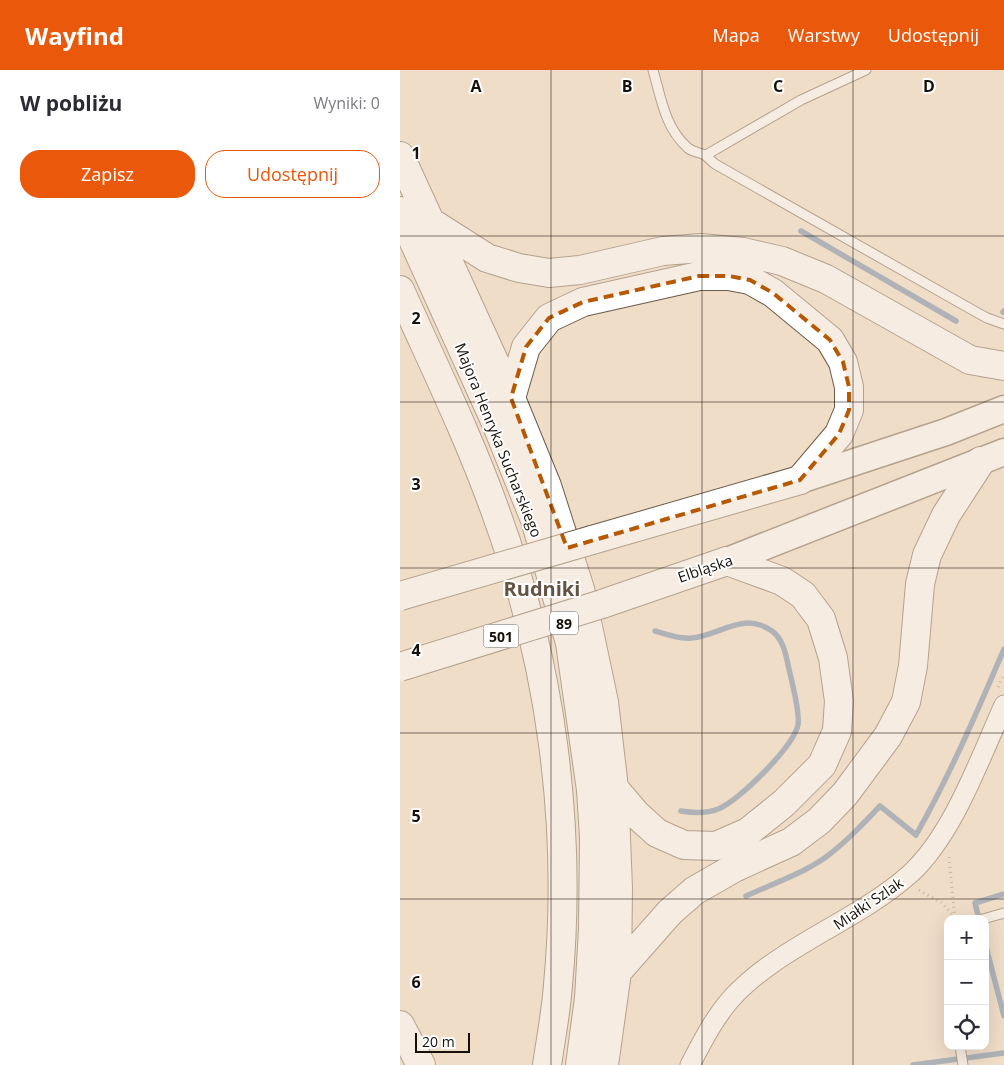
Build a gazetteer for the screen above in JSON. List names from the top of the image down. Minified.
{"streets":{"main road":["Majora Henryka Sucharskiego","Elbląska","89","501"],"street":["Miałki Szlak"]},"districts":["Rudniki"],"scale_bar":"20 m","page":{"header":"Wayfind","nav":["Mapa","Warstwy","Udostępnij"],"heading":["W pobliżu","Wyniki: 0"],"buttons":["Zapisz","Udostępnij"],"map_buttons":["+","−"],"scale":"20 m"},"grid":{"columns":["A","B","C","D"],"rows":["1","2","3","4","5","6"]}}
